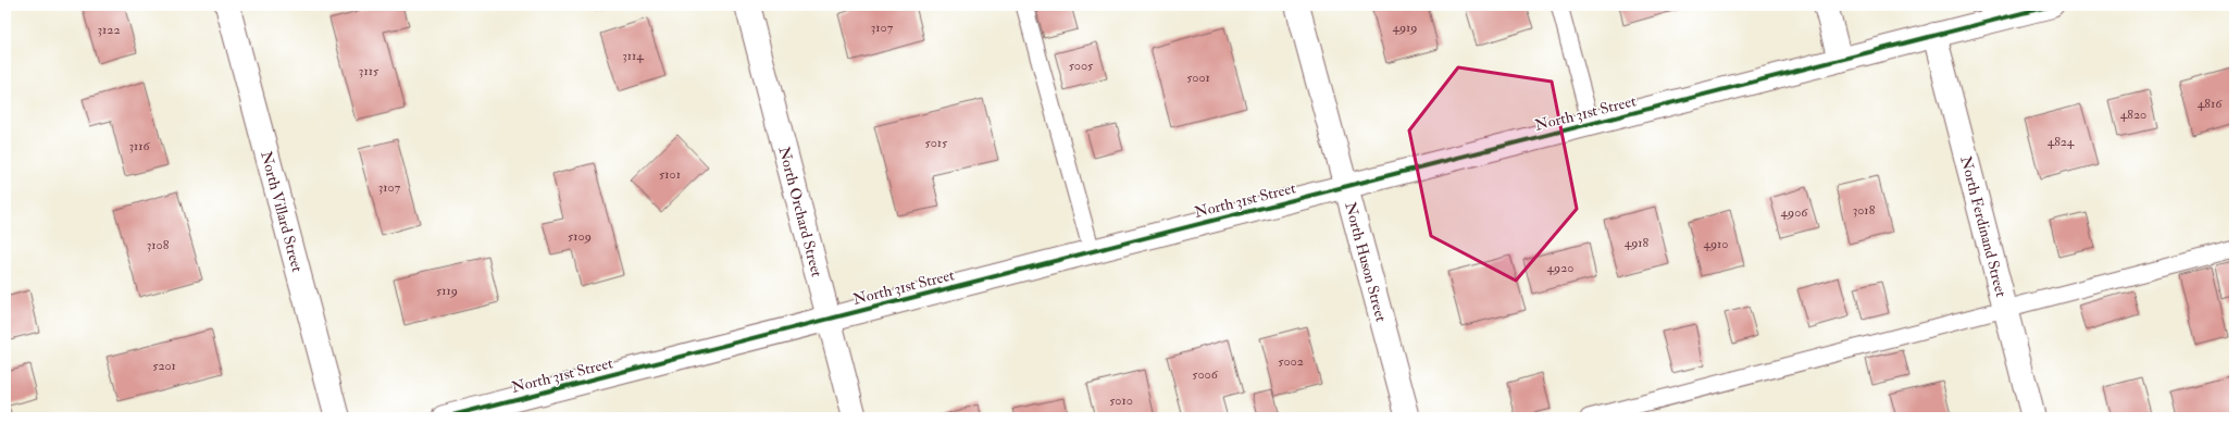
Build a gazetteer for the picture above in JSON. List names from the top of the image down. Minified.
{"streets":{"street":["North 31st Street","North Villard Street","North Orchard Street","North Ferdinand Street","North Huson Street"]},"crossings":[["North 31st Street","North Orchard Street"],["North 31st Street","North Ferdinand Street"],["North 31st Street","North Huson Street"]],"house_numbers":["3107","4919","3122","3114","5005","3115","5001","4816","4820","4824","5015","3116","5101","3107","3018","4906","5109","4918","4910","3108","4920","5119","5002","5201","5006","5010"]}
